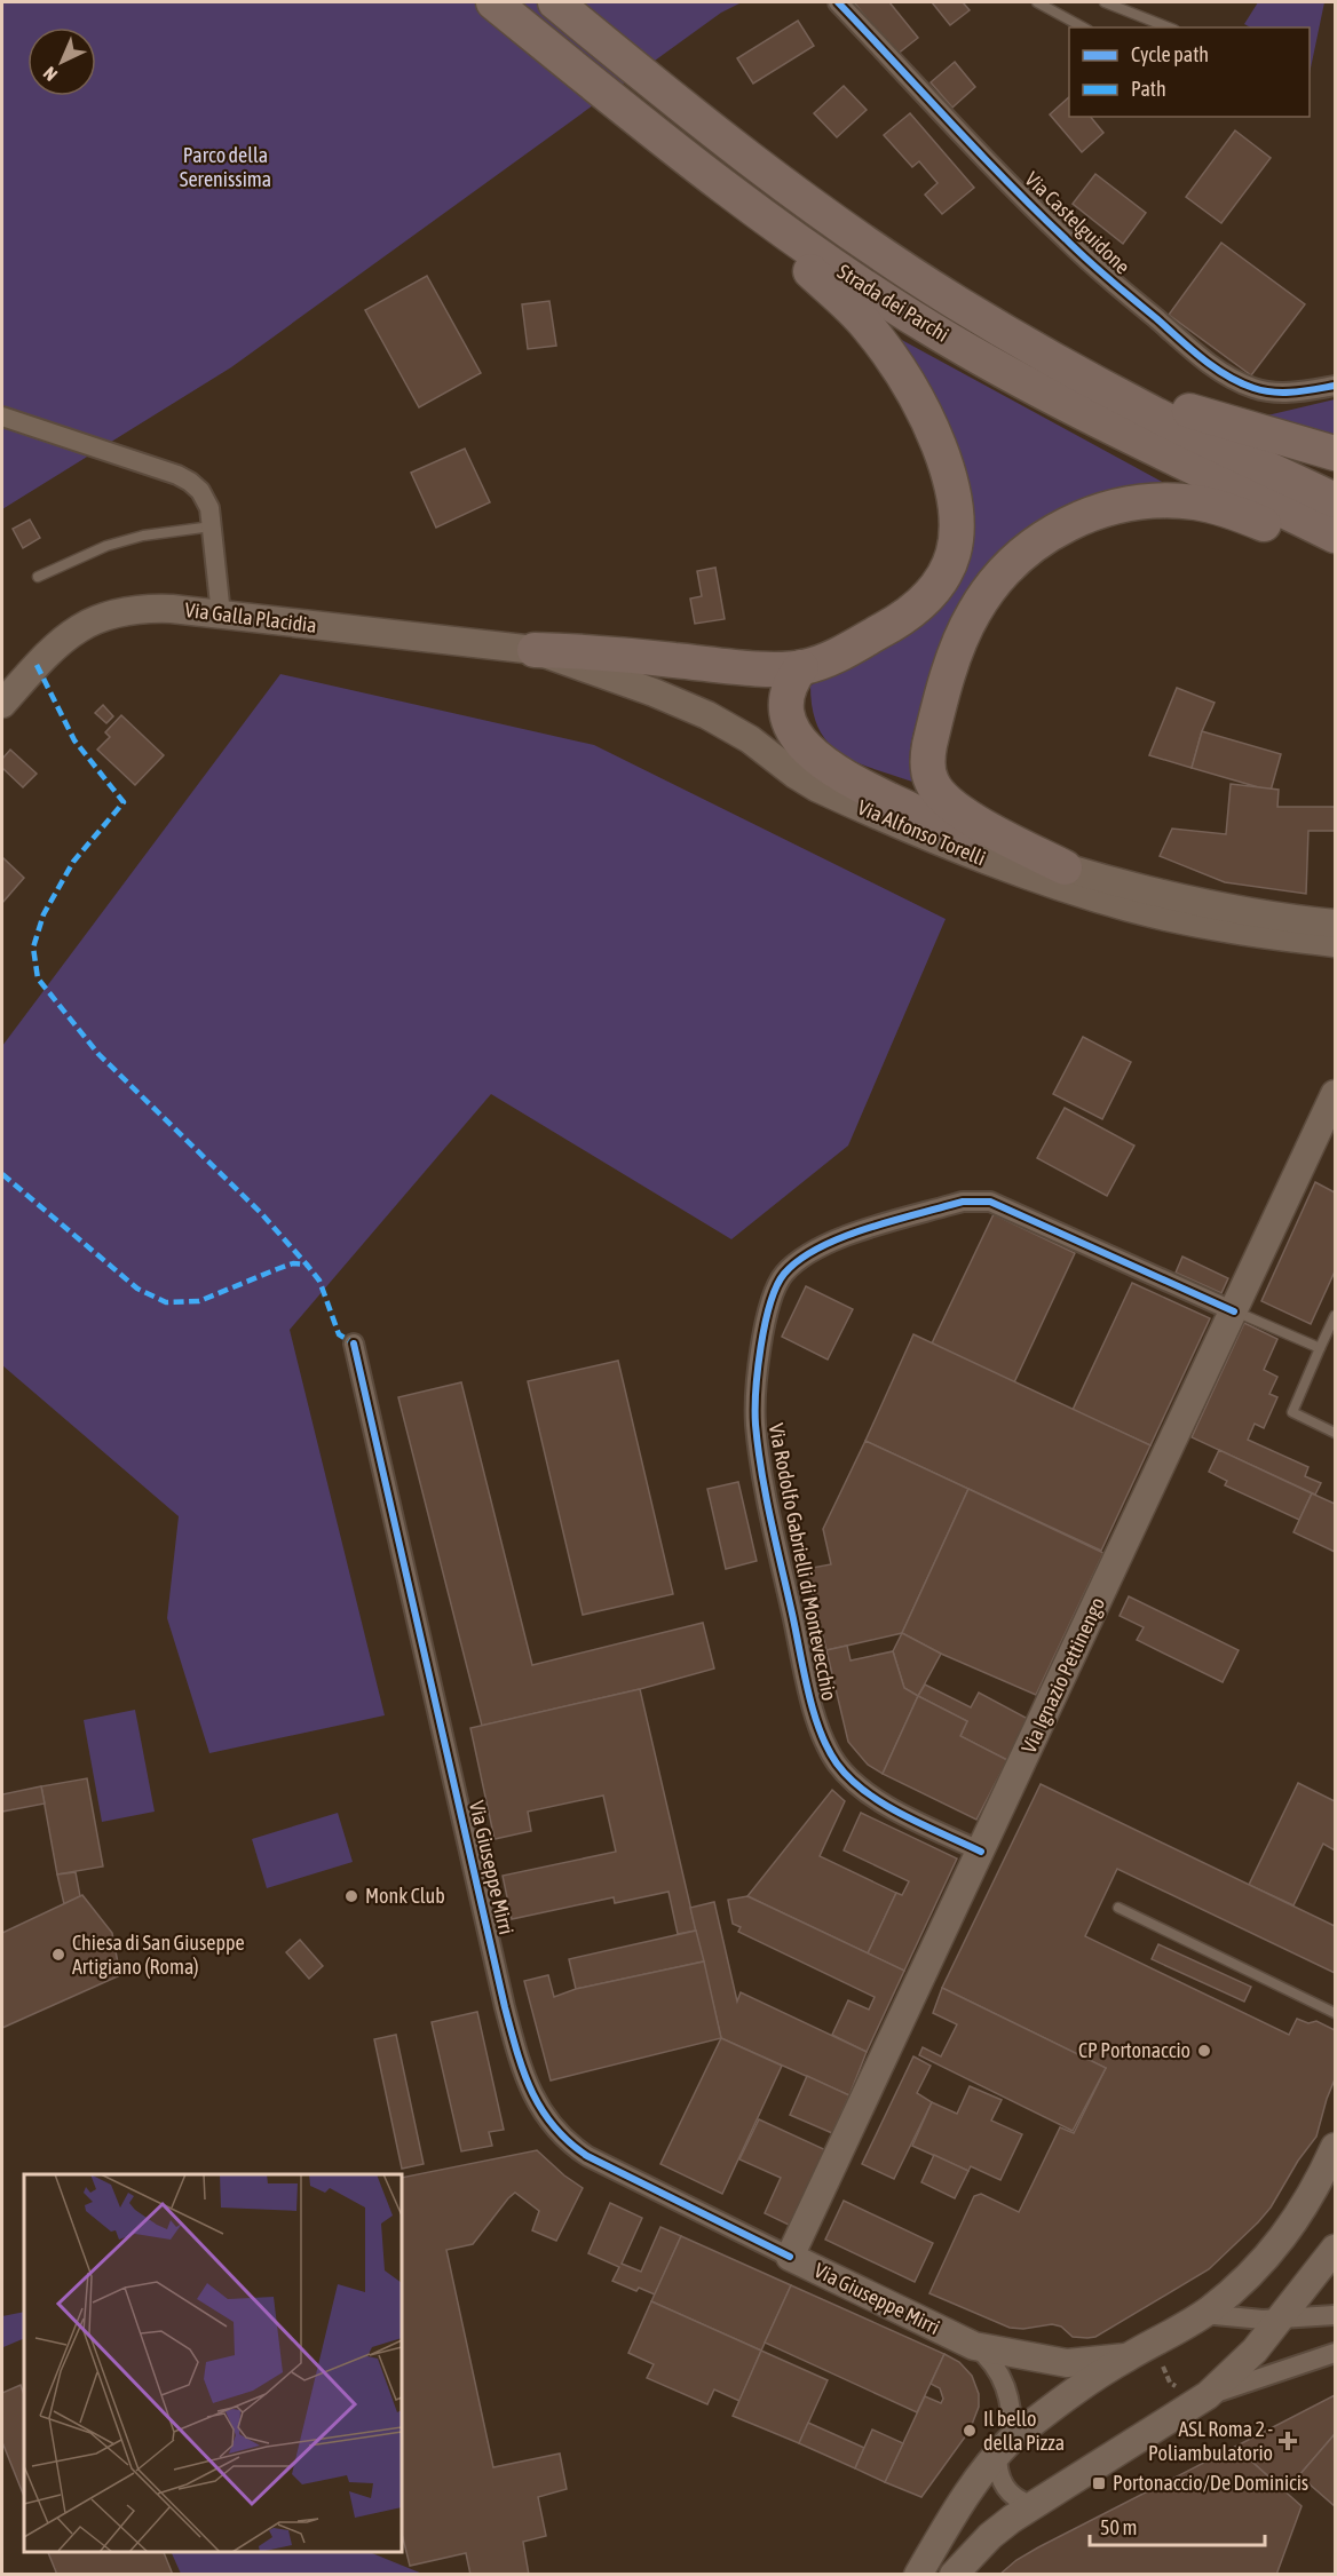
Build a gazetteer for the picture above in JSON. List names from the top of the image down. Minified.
{"streets":{"highway":["Strada dei Parchi"],"main road":["Via Galla Placidia","Via Alfonso Torelli","Via Ignazio Pettinengo","Via Giuseppe Mirri"],"street":["Via Castelguidone","Via Rodolfo Gabrielli di Montevecchio"]},"crossings":[["Via Galla Placidia","Via Alfonso Torelli"],["Via Rodolfo Gabrielli di Montevecchio","Via Ignazio Pettinengo"],["Via Ignazio Pettinengo","Via Giuseppe Mirri"]],"parks":["Parco della Serenissima"],"places":{"other":["Monk Club","Chiesa di San Giuseppe Artigiano (Roma)","CP Portonaccio","Il bello della Pizza"],"health":["ASL Roma 2 - Poliambulatorio"],"transit":["Portonaccio/De Dominicis"]},"legend":["Cycle path","Path"],"scale_bar":"50 m","north":"bottom left"}
